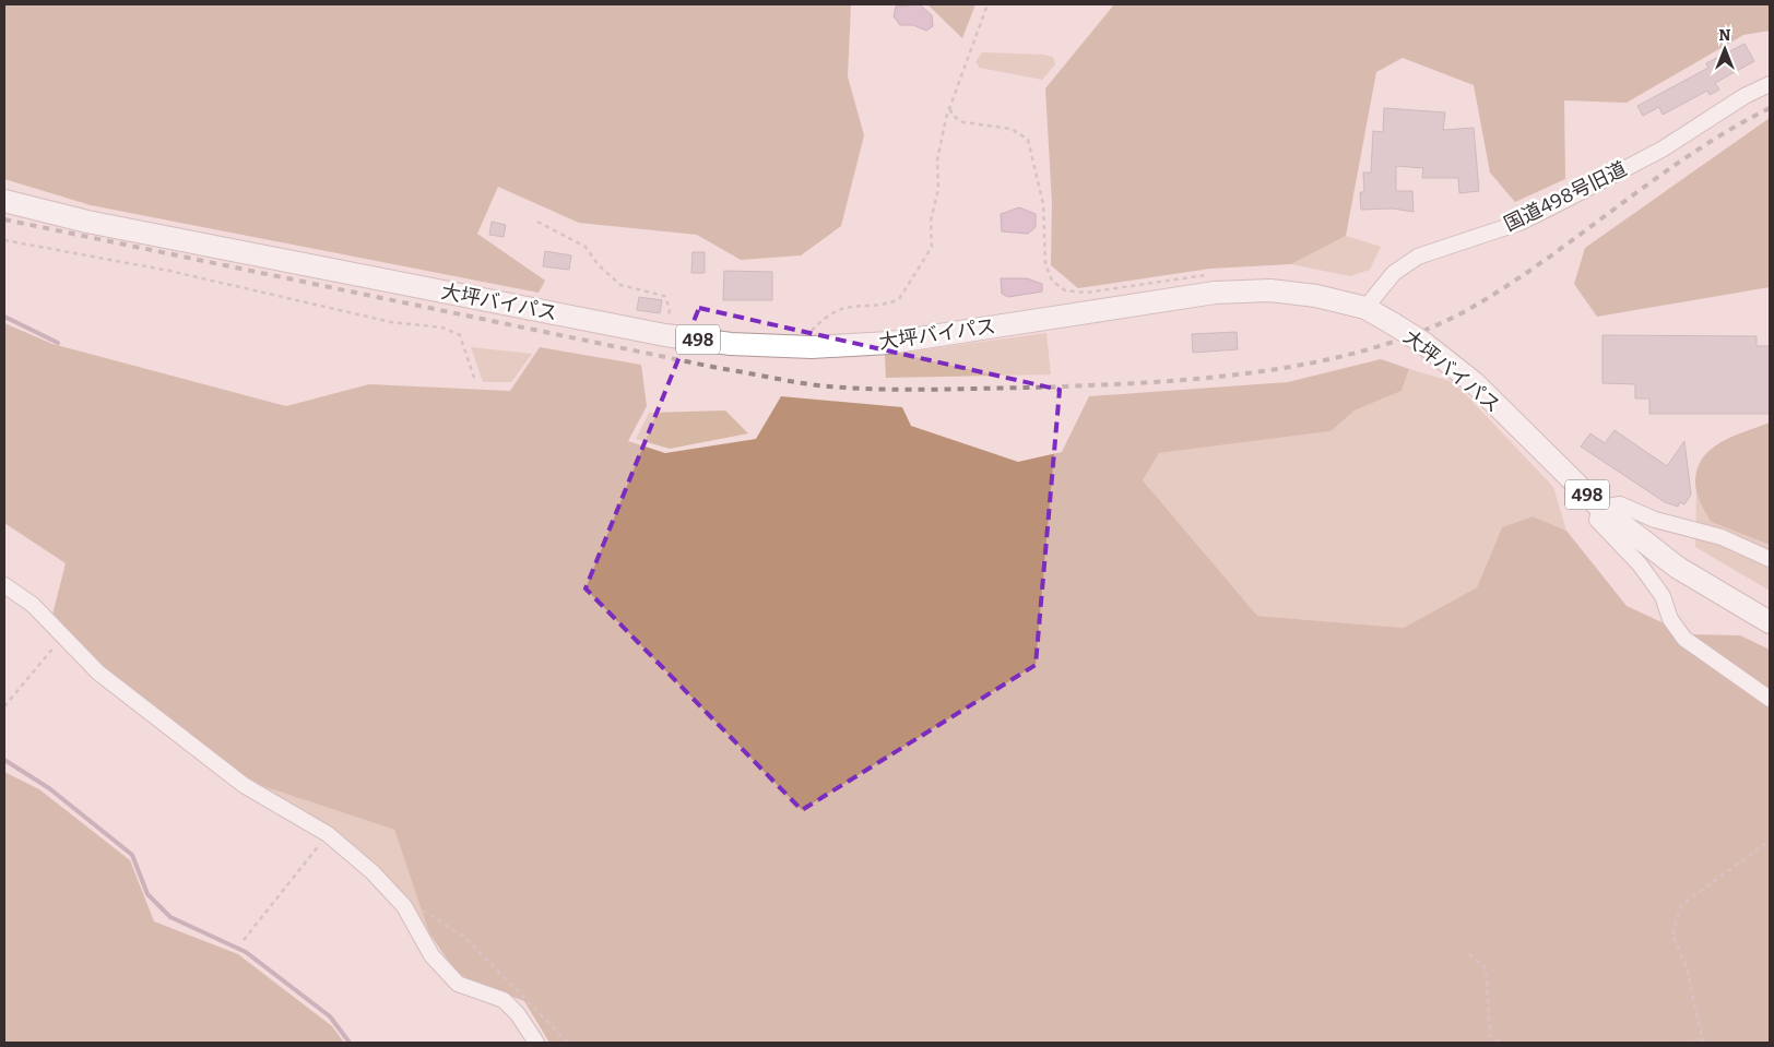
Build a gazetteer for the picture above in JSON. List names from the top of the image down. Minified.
{"streets":{"highway":["大坪バイパス","498"],"street":["国道498号旧道"]},"crossings":[["国道498号旧道","大坪バイパス"]],"north":"top"}
